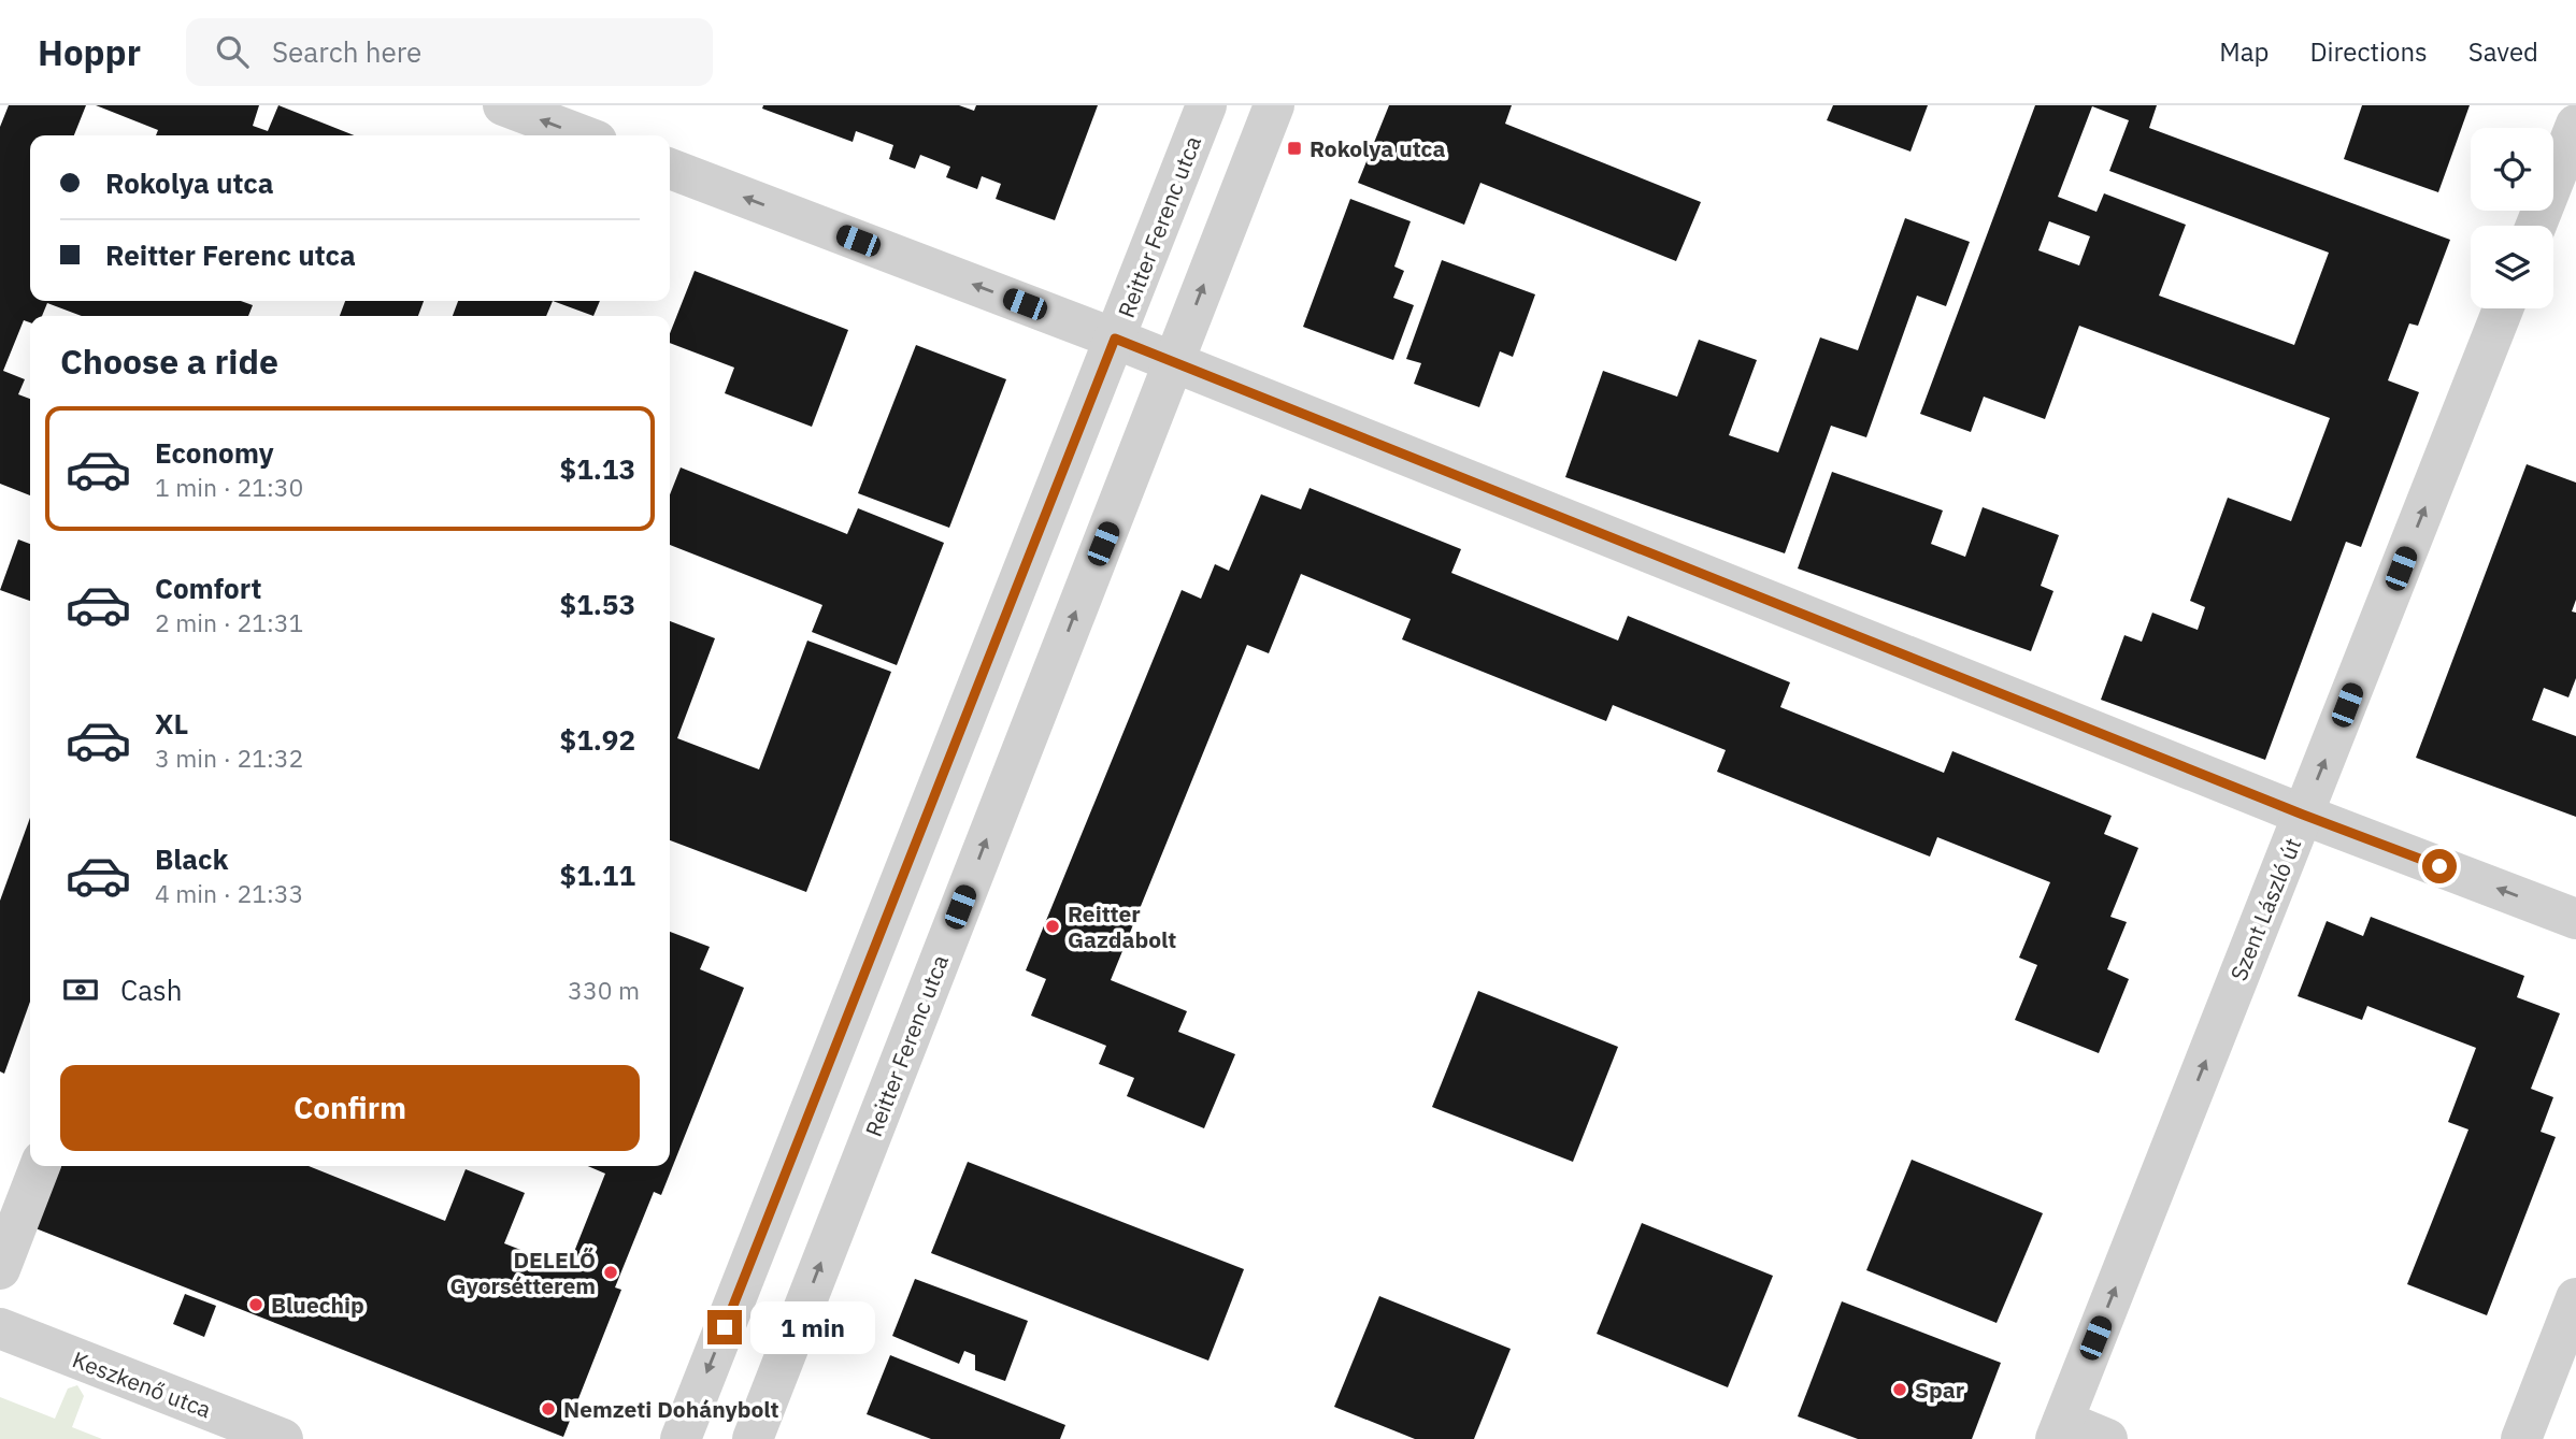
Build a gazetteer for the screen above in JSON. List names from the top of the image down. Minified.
{"streets":{"street":["Reitter Ferenc utca","Szent László út","Keszkenő utca"]},"one_way":["Szent László út"],"places":{"transit":["Rokolya utca"],"other":["Reitter Gazdabolt","DELELŐ Gyorsétterem","Bluechip","Spar","Nemzeti Dohánybolt"]},"page":{"header":"Hoppr","search":"Search here","nav":["Map","Directions","Saved"],"banner":["Rokolya utca","Reitter Ferenc utca"],"heading":"Choose a ride","list":[{"name":"Economy","note":"1 min · 21:30","value":"$1.13"},{"name":"Comfort","note":"2 min · 21:31","value":"$1.53"},{"name":"XL","note":"3 min · 21:32","value":"$1.92"},{"name":"Black","note":"4 min · 21:33","value":"$1.11"}],"pay":["Cash","330 m"],"buttons":"Confirm","bubble":"1 min"}}
